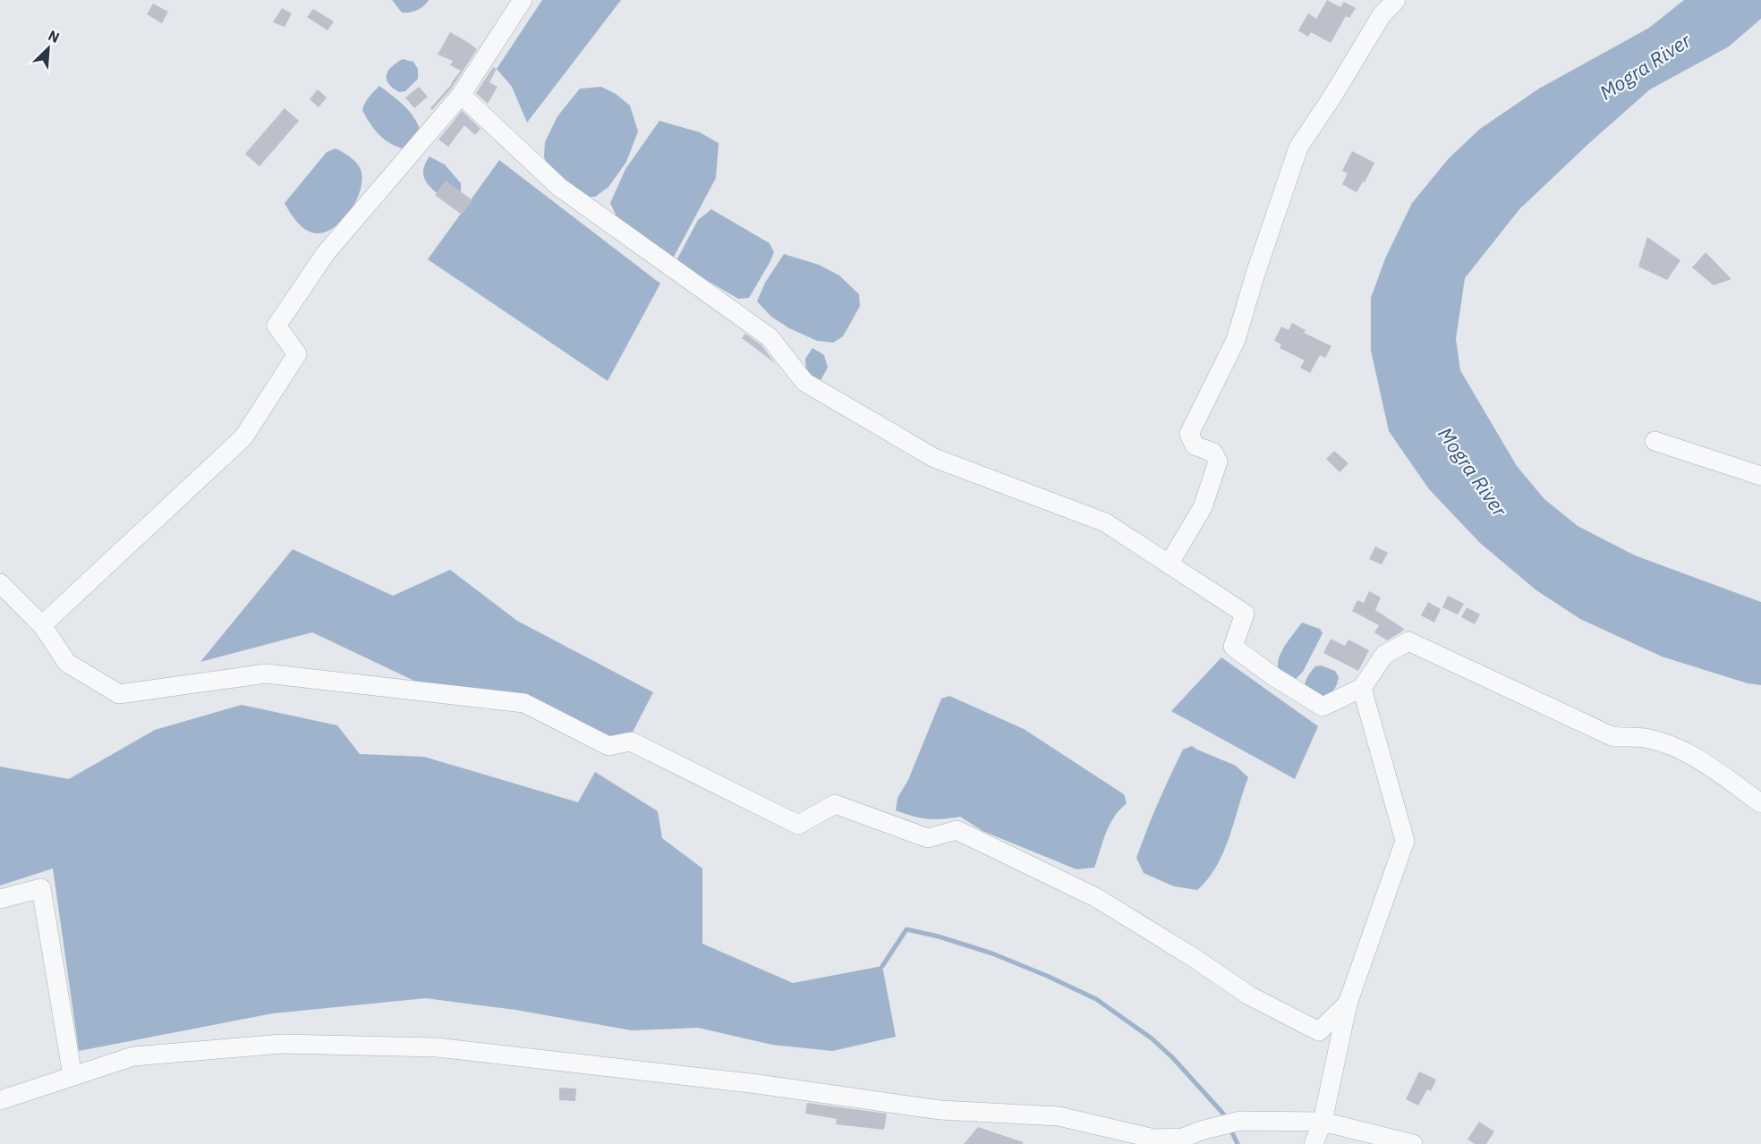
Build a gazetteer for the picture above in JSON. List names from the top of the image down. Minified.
{"water":["Mogra River"],"north":"top right"}
